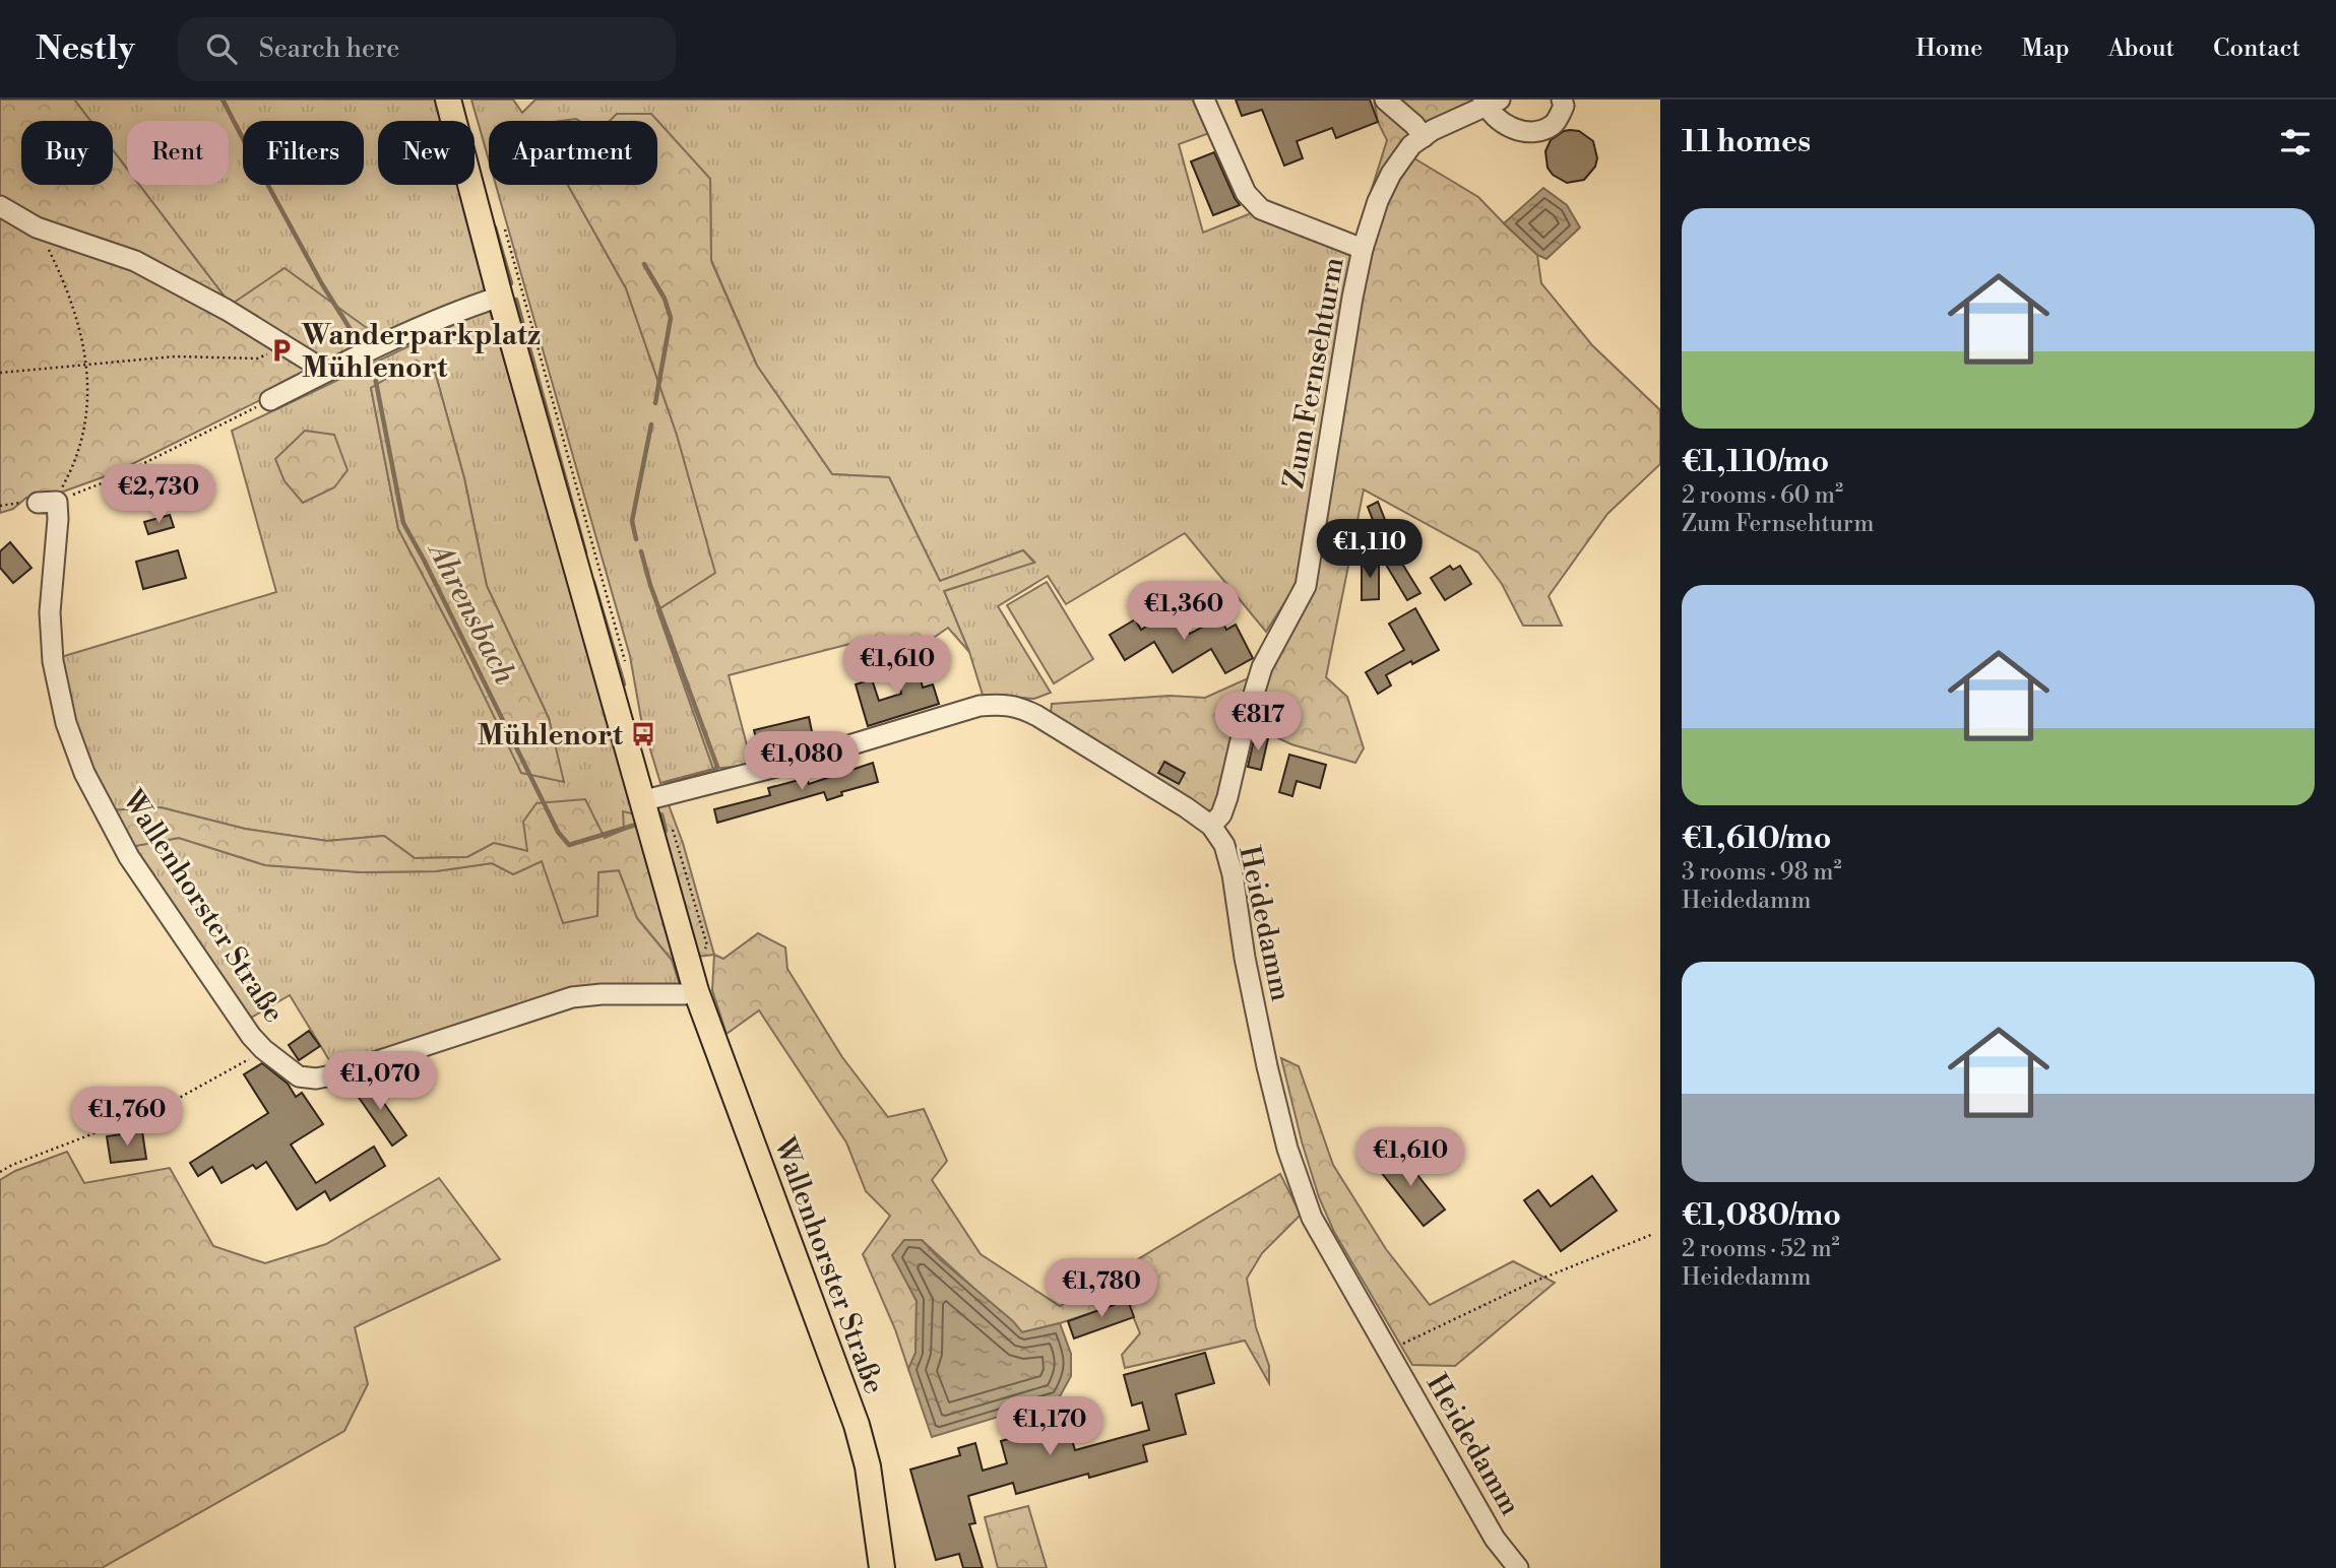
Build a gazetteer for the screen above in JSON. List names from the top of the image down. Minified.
{"streets":{"main road":["Wallenhorster Straße"],"street":["Zum Fernsehturm","Heidedamm"]},"crossings":[["Zum Fernsehturm","Heidedamm"],["Wallenhorster Straße","Heidedamm"]],"water":["Ahrensbach"],"places":{"parking":["Wanderparkplatz Mühlenort"],"bus stop":["Mühlenort"]},"page":{"header":"Nestly","search":"Search here","nav":["Home","Map","About","Contact"],"heading":"11 homes","chip":["Buy","Rent","Filters","New","Apartment"],"list":[{"name":"€1,110/mo","note":"2 rooms · 60 m² · Zum Fernsehturm"},{"name":"€1,610/mo","note":"3 rooms · 98 m² · Heidedamm"},{"name":"€1,080/mo","note":"2 rooms · 52 m² · Heidedamm"}],"price":["€2,730","€1,110","€1,360","€1,610","€817","€1,080","€1,070","€1,760","€1,610","€1,780","€1,170"]}}
